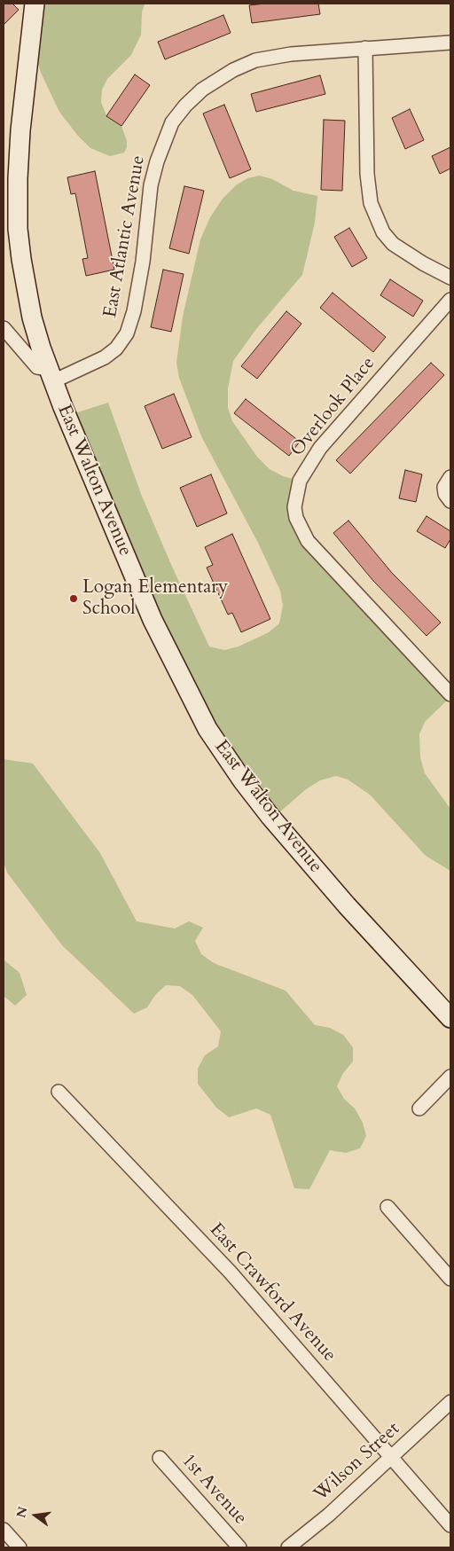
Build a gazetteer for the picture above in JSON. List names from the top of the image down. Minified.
{"streets":{"main road":["East Walton Avenue"],"street":["East Atlantic Avenue","Overlook Place","East Crawford Avenue","Wilson Street","1st Avenue"]},"crossings":[["East Atlantic Avenue","East Walton Avenue"],["East Crawford Avenue","Wilson Street"]],"places":["Logan Elementary School"],"north":"left"}
